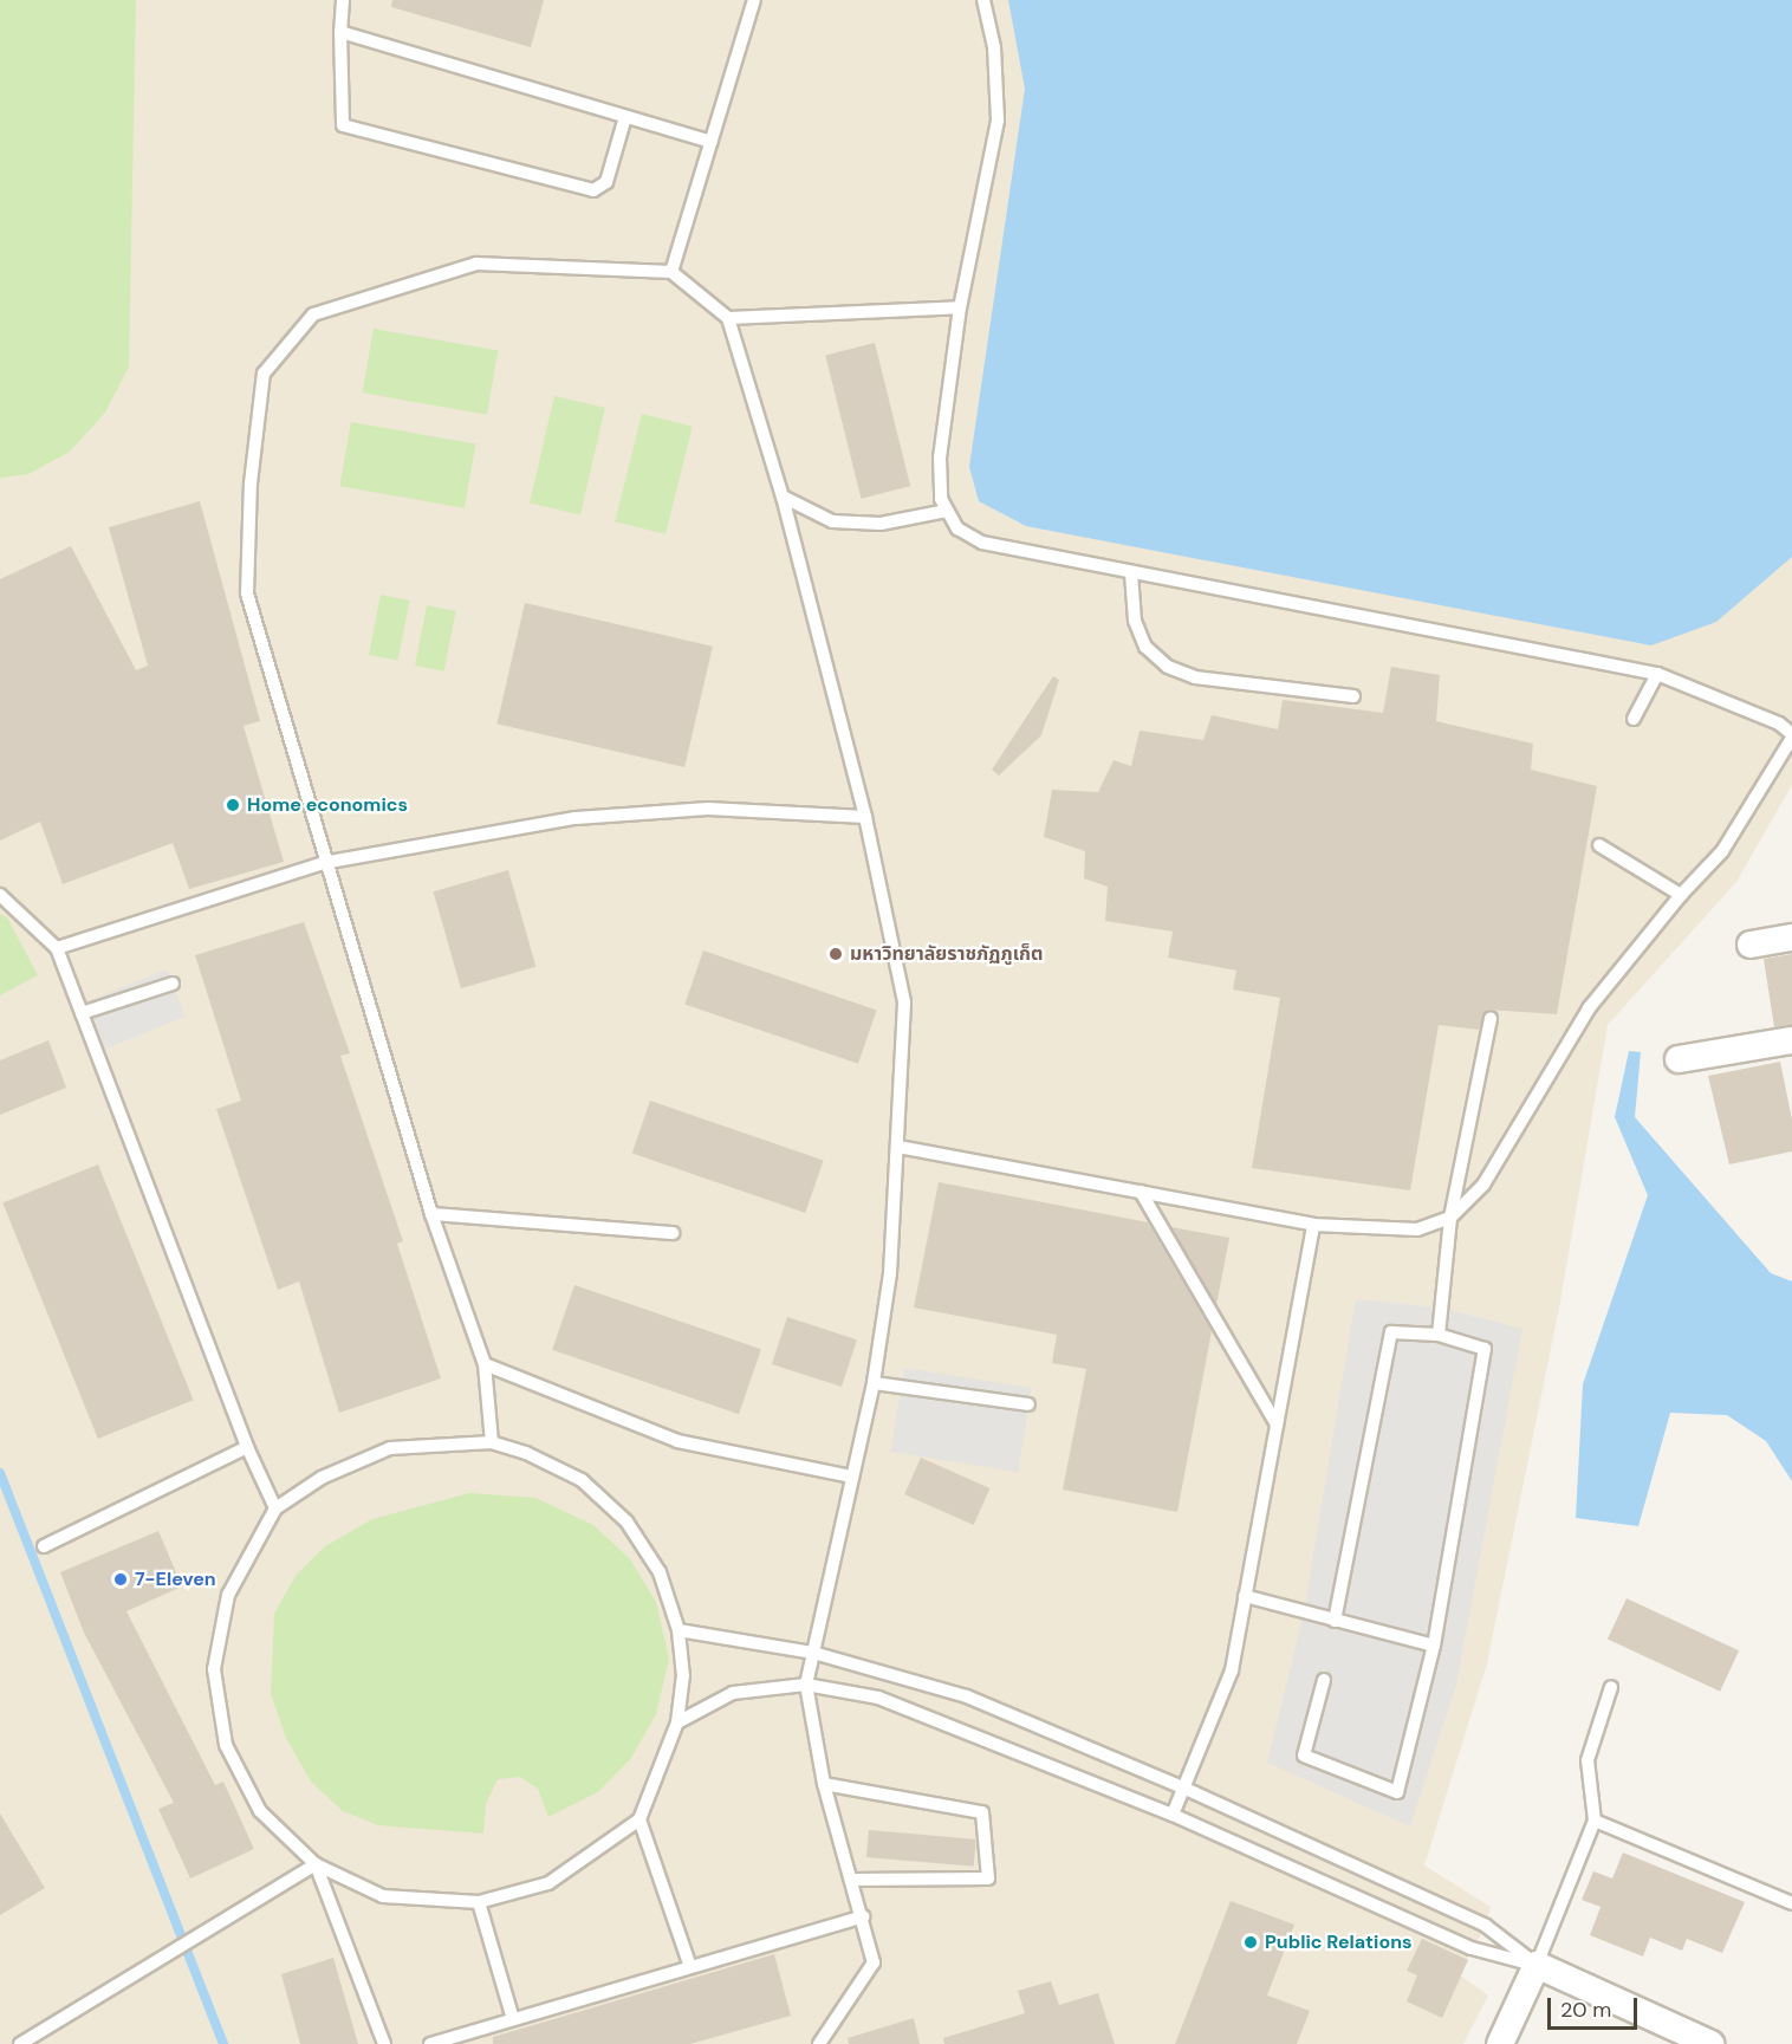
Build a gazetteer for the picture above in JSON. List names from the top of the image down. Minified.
{"places":["Home economics","มหาวิทยาลัยราชภัฏภูเก็ต","7-Eleven","Public Relations"],"scale_bar":"20 m"}
